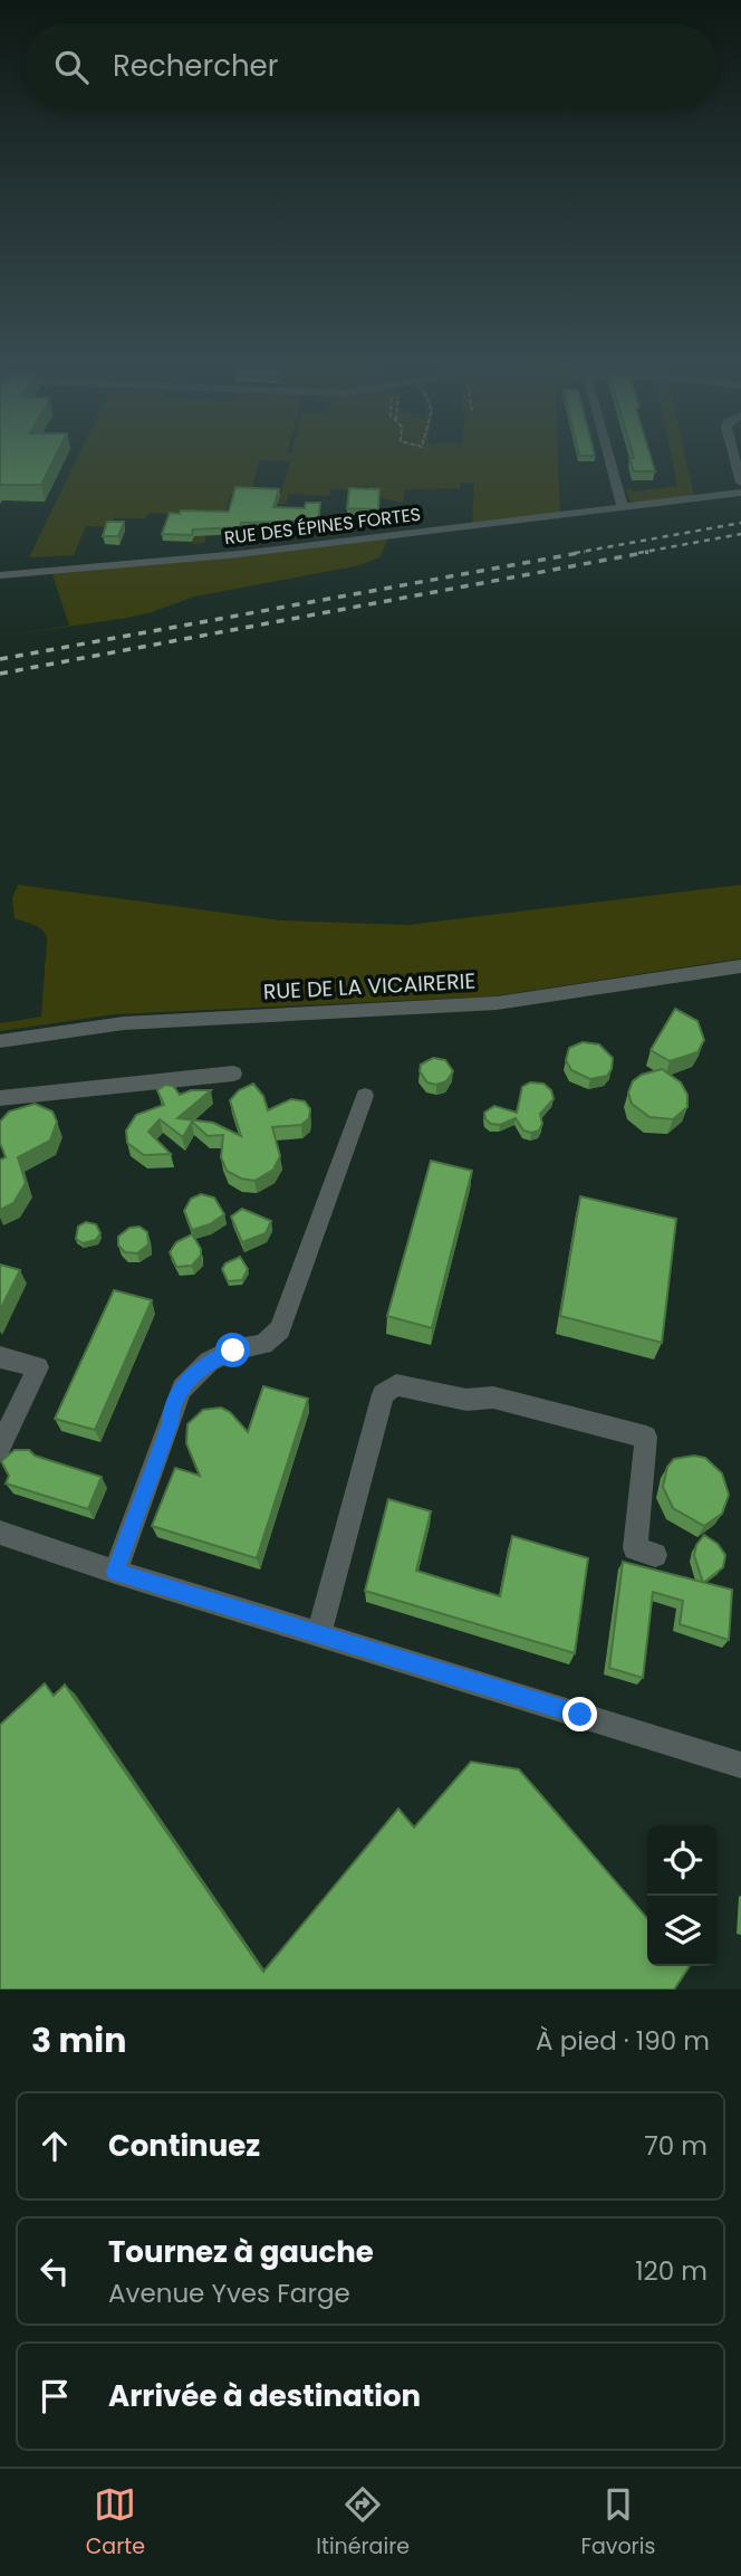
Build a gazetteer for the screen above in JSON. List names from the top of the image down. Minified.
{"streets":{"street":["RUE DES ÉPINES FORTES","RUE DE LA VICAIRERIE"]},"page":{"search":"Rechercher","heading":["3 min","À pied · 190 m"],"list":[["Continuez","70 m"],["Tournez à gauche","Avenue Yves Farge","120 m"],"Arrivée à destination"],"nav":["Carte","Itinéraire","Favoris"]}}
